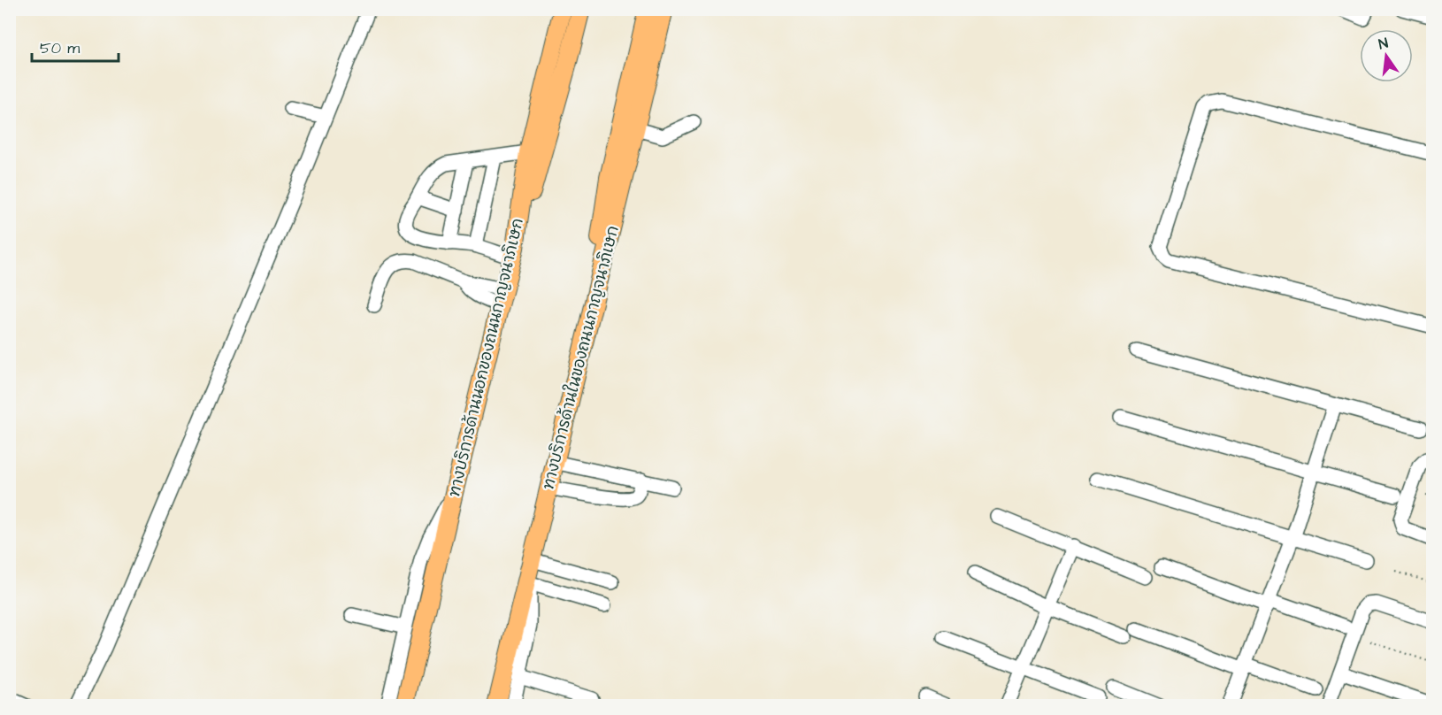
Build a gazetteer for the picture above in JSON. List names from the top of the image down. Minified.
{"streets":{"main road":["ทางบริการด้านนอกของถนนกาญจนาภิเษก","ทางบริการด้านในของถนนกาญจนาภิเษก"]},"scale_bar":"50 m","north":"top"}
